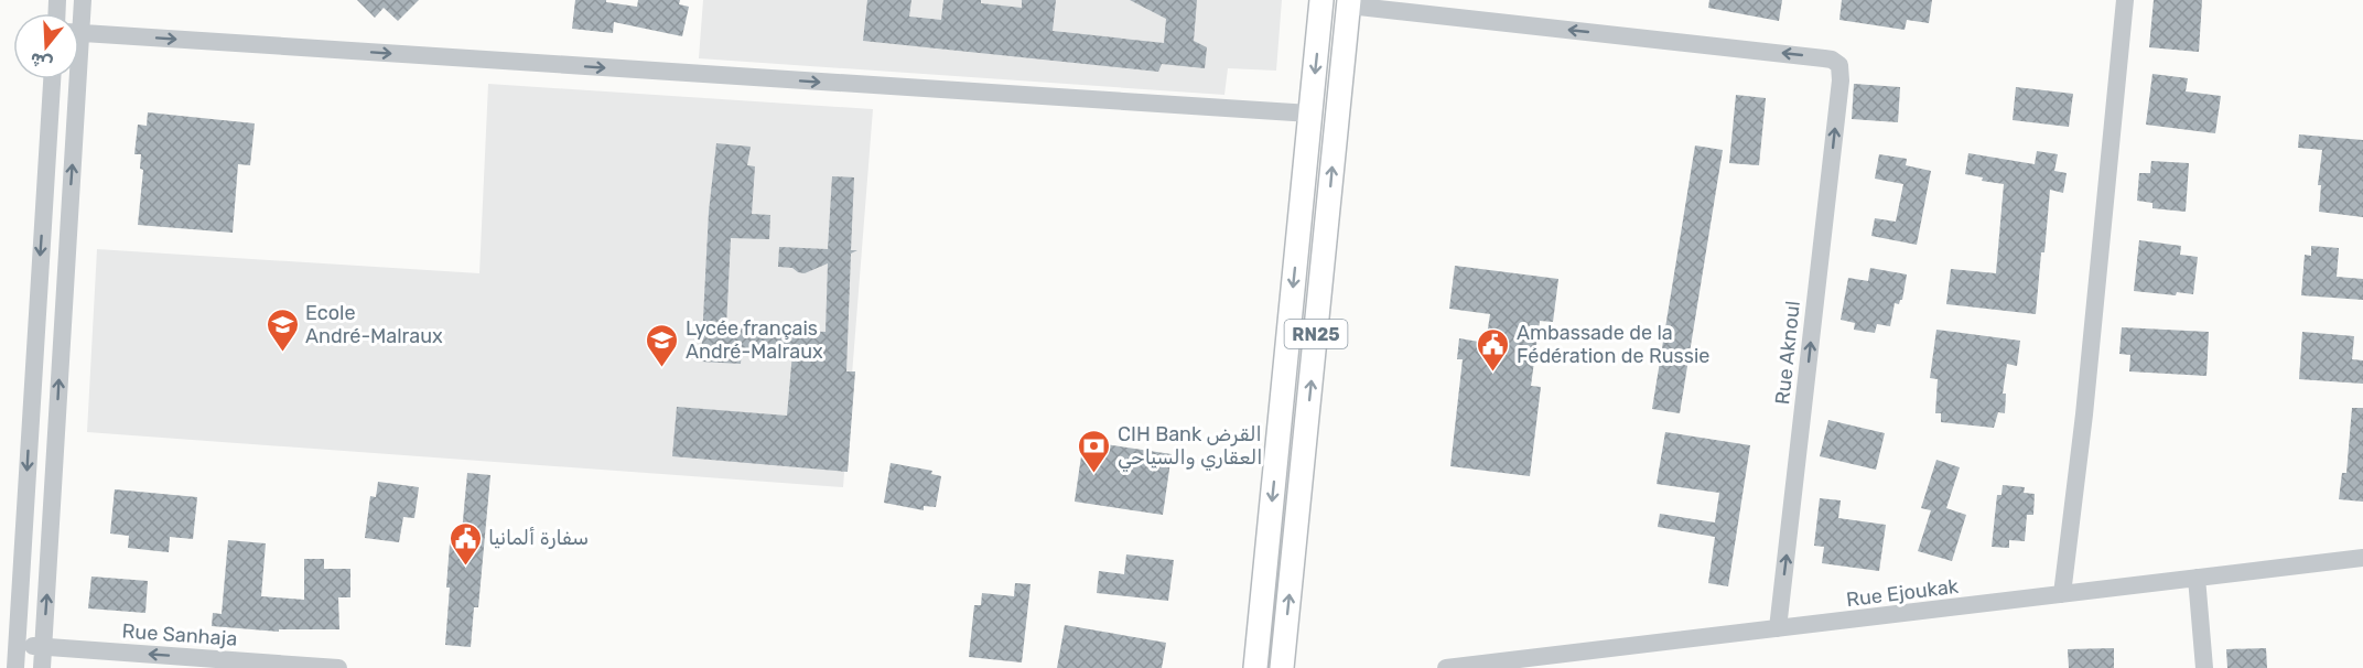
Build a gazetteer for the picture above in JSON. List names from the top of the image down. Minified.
{"streets":{"main road":["RN25"],"street":["Rue Aknoul","Rue Ejoukak","Rue Sanhaja"]},"crossings":[["RN25","Rue Aknoul"],["Rue Aknoul","Rue Ejoukak"]],"one_way":["Rue Sanhaja"],"places":{"school or university":["Ecole André-Malraux","Lycée français André-Malraux"],"public building":["Ambassade de la Fédération de Russie","سفارة ألمانيا"],"bank":["CIH Bank القرض العقاري والسياحي"]},"north":"bottom"}
